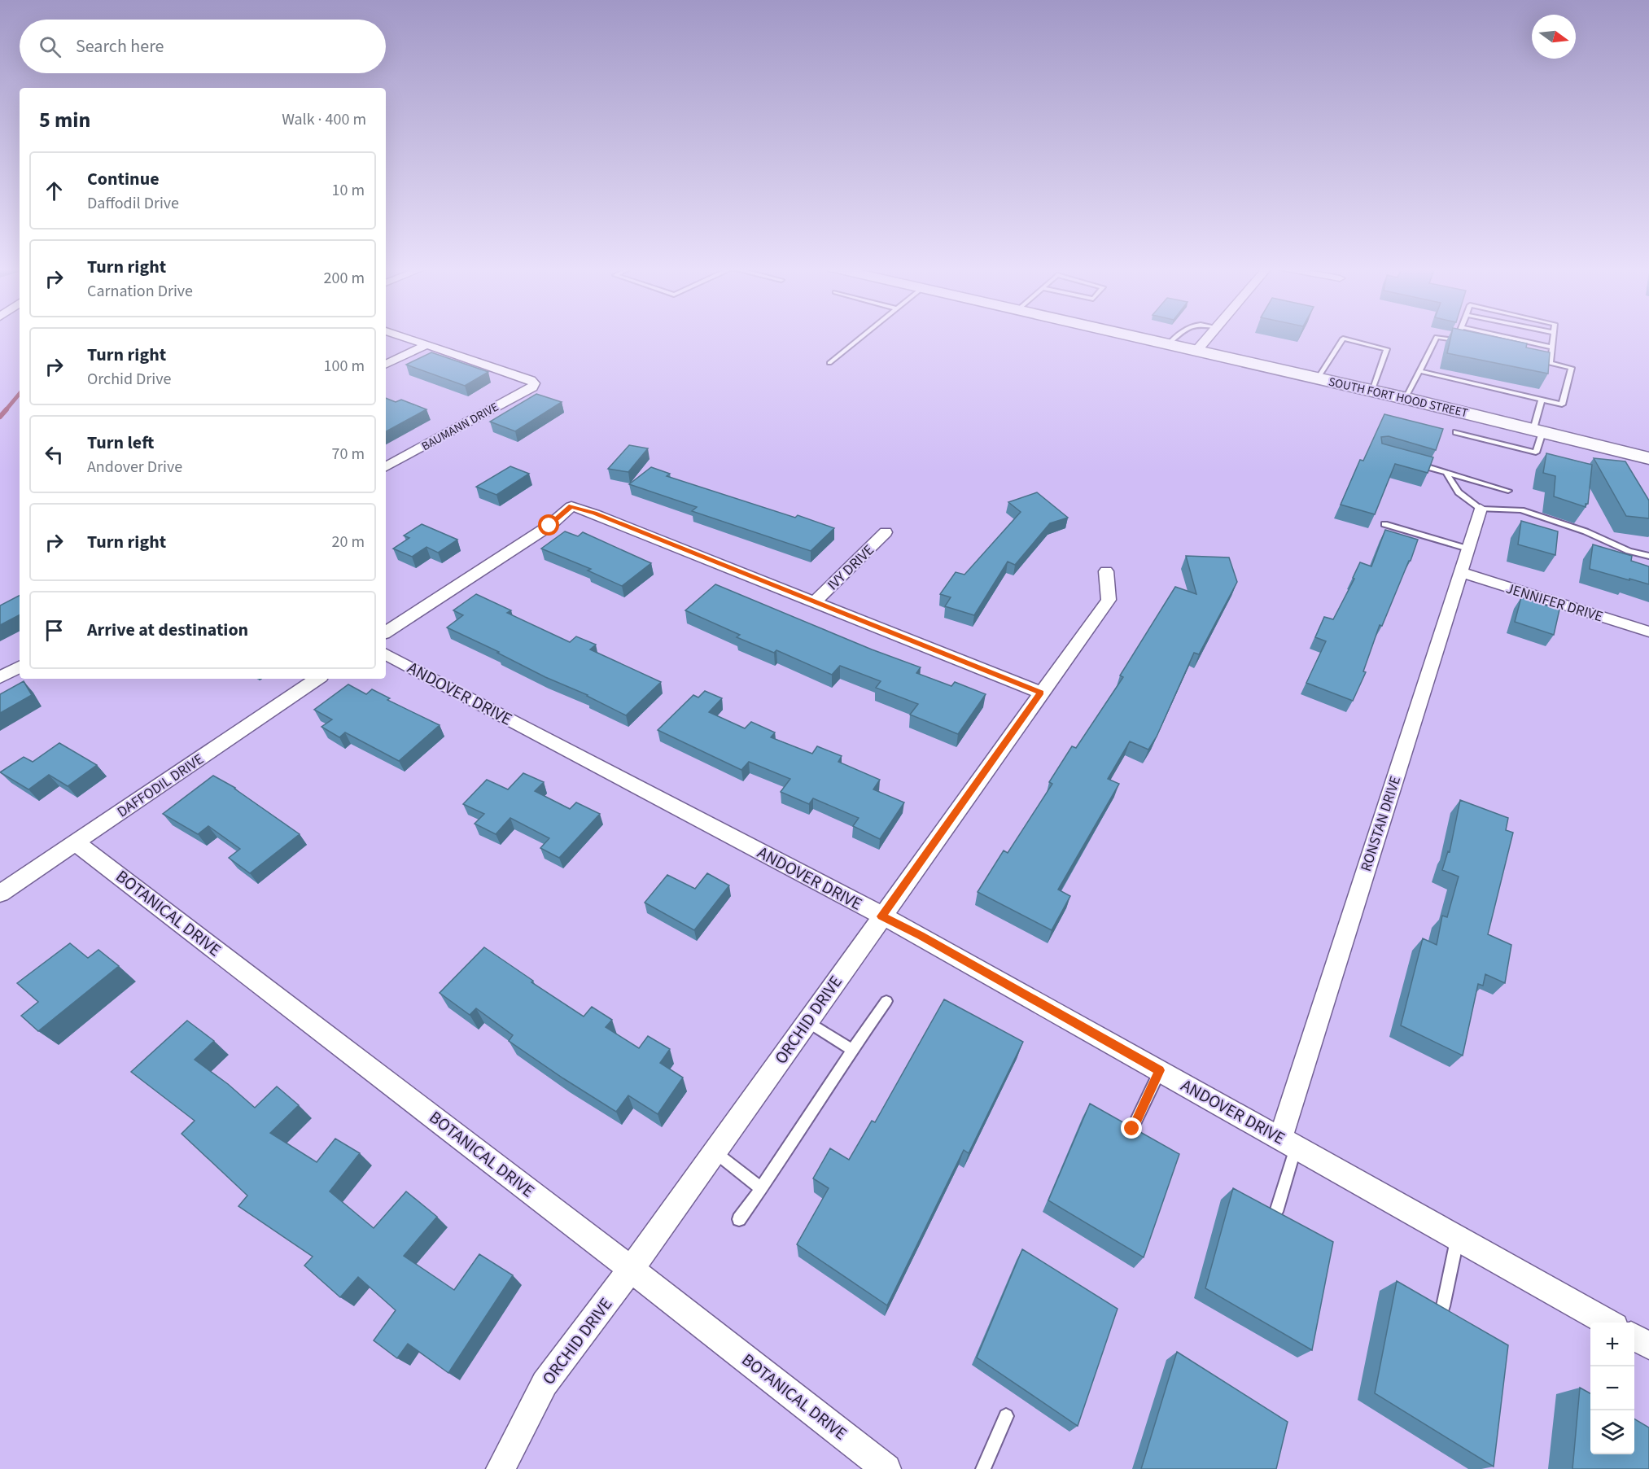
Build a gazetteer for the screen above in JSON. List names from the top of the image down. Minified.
{"streets":{"highway":["SOUTH FORT HOOD STREET"],"street":["BAUMANN DRIVE","IVY DRIVE","JENNIFER DRIVE","ANDOVER DRIVE","DAFFODIL DRIVE","RONSTAN DRIVE","BOTANICAL DRIVE","ORCHID DRIVE"]},"crossings":[["JENNIFER DRIVE","RONSTAN DRIVE"],["ANDOVER DRIVE","RONSTAN DRIVE"],["ANDOVER DRIVE","ORCHID DRIVE"],["DAFFODIL DRIVE","BOTANICAL DRIVE"],["BOTANICAL DRIVE","ORCHID DRIVE"]],"north":"right","page":{"search":"Search here","heading":["5 min","Walk · 400 m"],"list":[["Continue","Daffodil Drive","10 m"],["Turn right","Carnation Drive","200 m"],["Turn right","Orchid Drive","100 m"],["Turn left","Andover Drive","70 m"],["Turn right","20 m"],"Arrive at destination"],"map_buttons":["+","−"]}}
